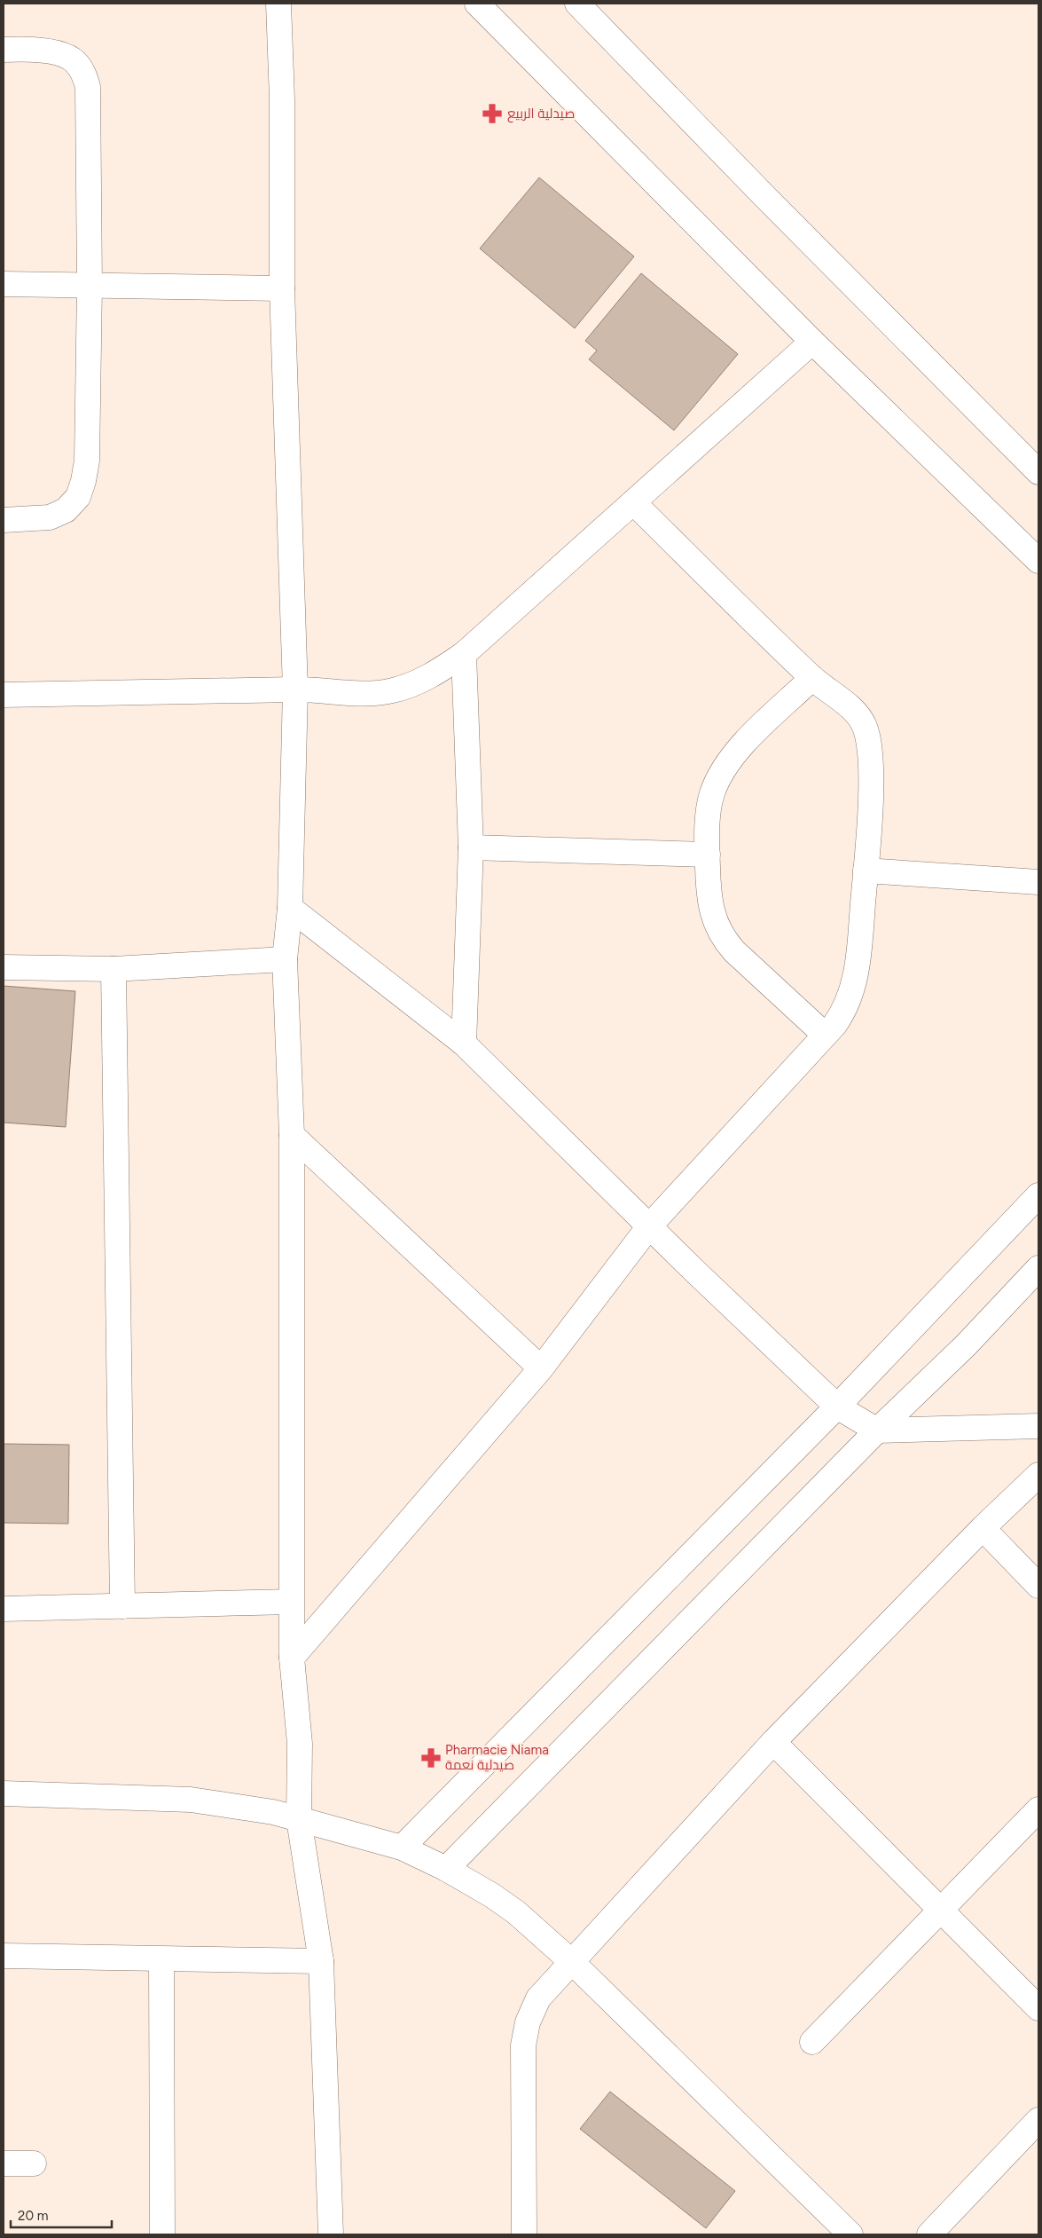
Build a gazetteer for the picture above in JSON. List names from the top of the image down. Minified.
{"places":{"pharmacy":["صيدلية الربيع","Pharmacie Niama صيدلية نعمة"]},"scale_bar":"20 m"}
